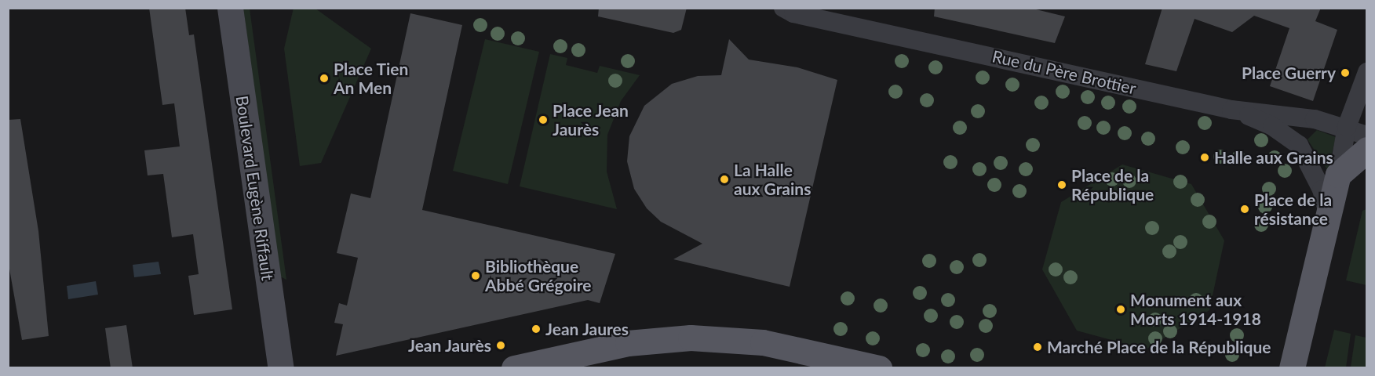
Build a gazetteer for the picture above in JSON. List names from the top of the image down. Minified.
{"streets":{"street":["Rue du Père Brottier","Boulevard Eugène Riffault"]},"places":["Place Guerry","Place Tien An Men","Place Jean Jaurès","Halle aux Grains","La Halle aux Grains","Place de la République","Place de la résistance","Bibliothèque Abbé Grégoire","Monument aux Morts 1914-1918","Jean Jaures","Jean Jaurès","Marché Place de la République"]}
